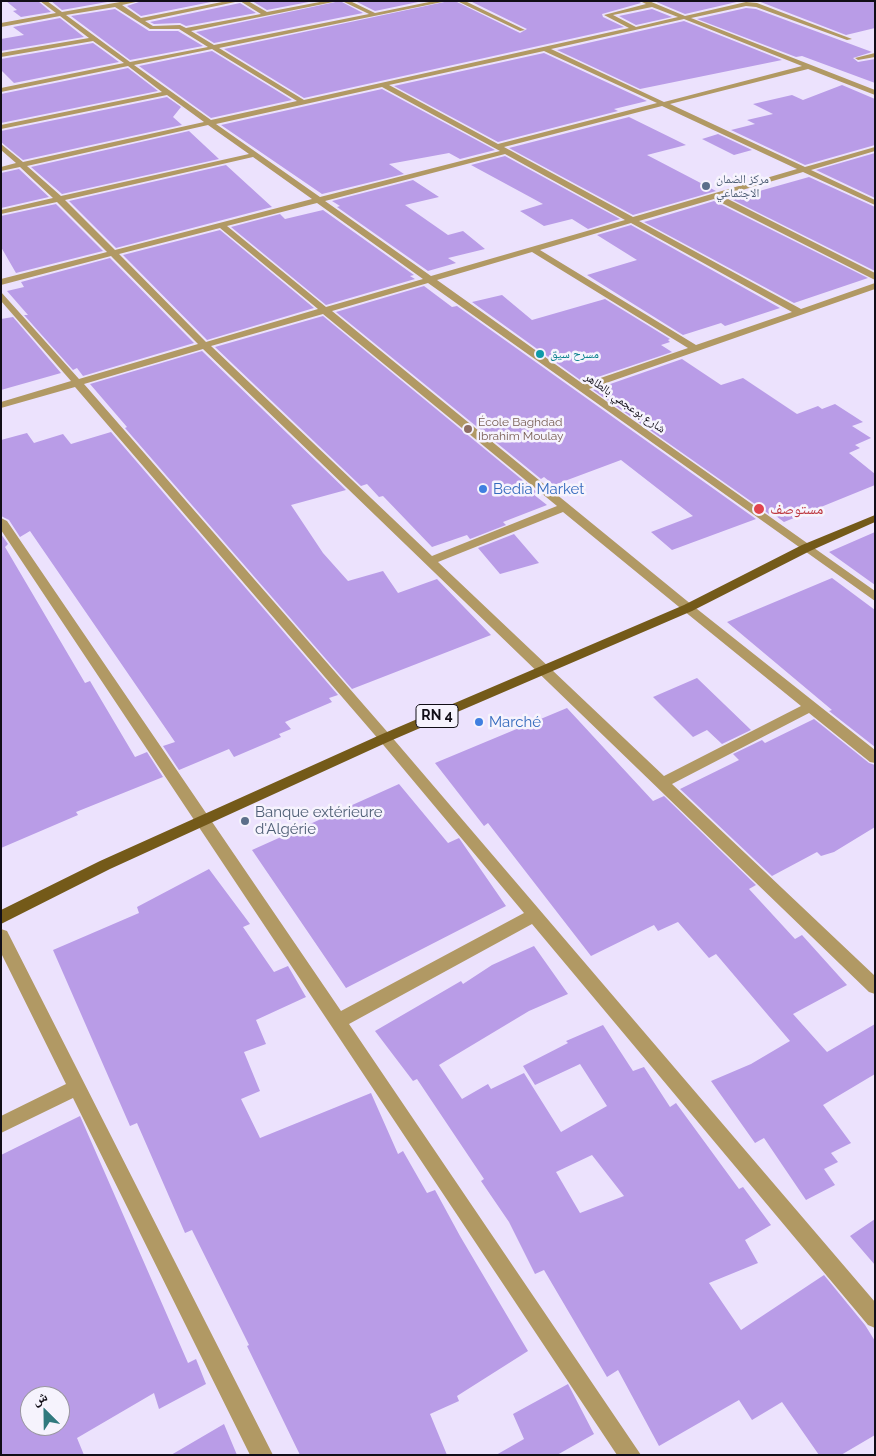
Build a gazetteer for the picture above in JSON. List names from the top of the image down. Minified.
{"streets":{"main road":["RN 4"],"street":["شارع بوعجمي بالطاهر"]},"crossings":[["شارع بوعجمي بالطاهر","RN 4"]],"places":["مركز الضمان الاجتماعي","مسرح سيق","École Baghdad Ibrahim Moulay","Bedia Market","مستوصف","Marché","Banque extérieure d'Algérie"],"north":"top left"}
